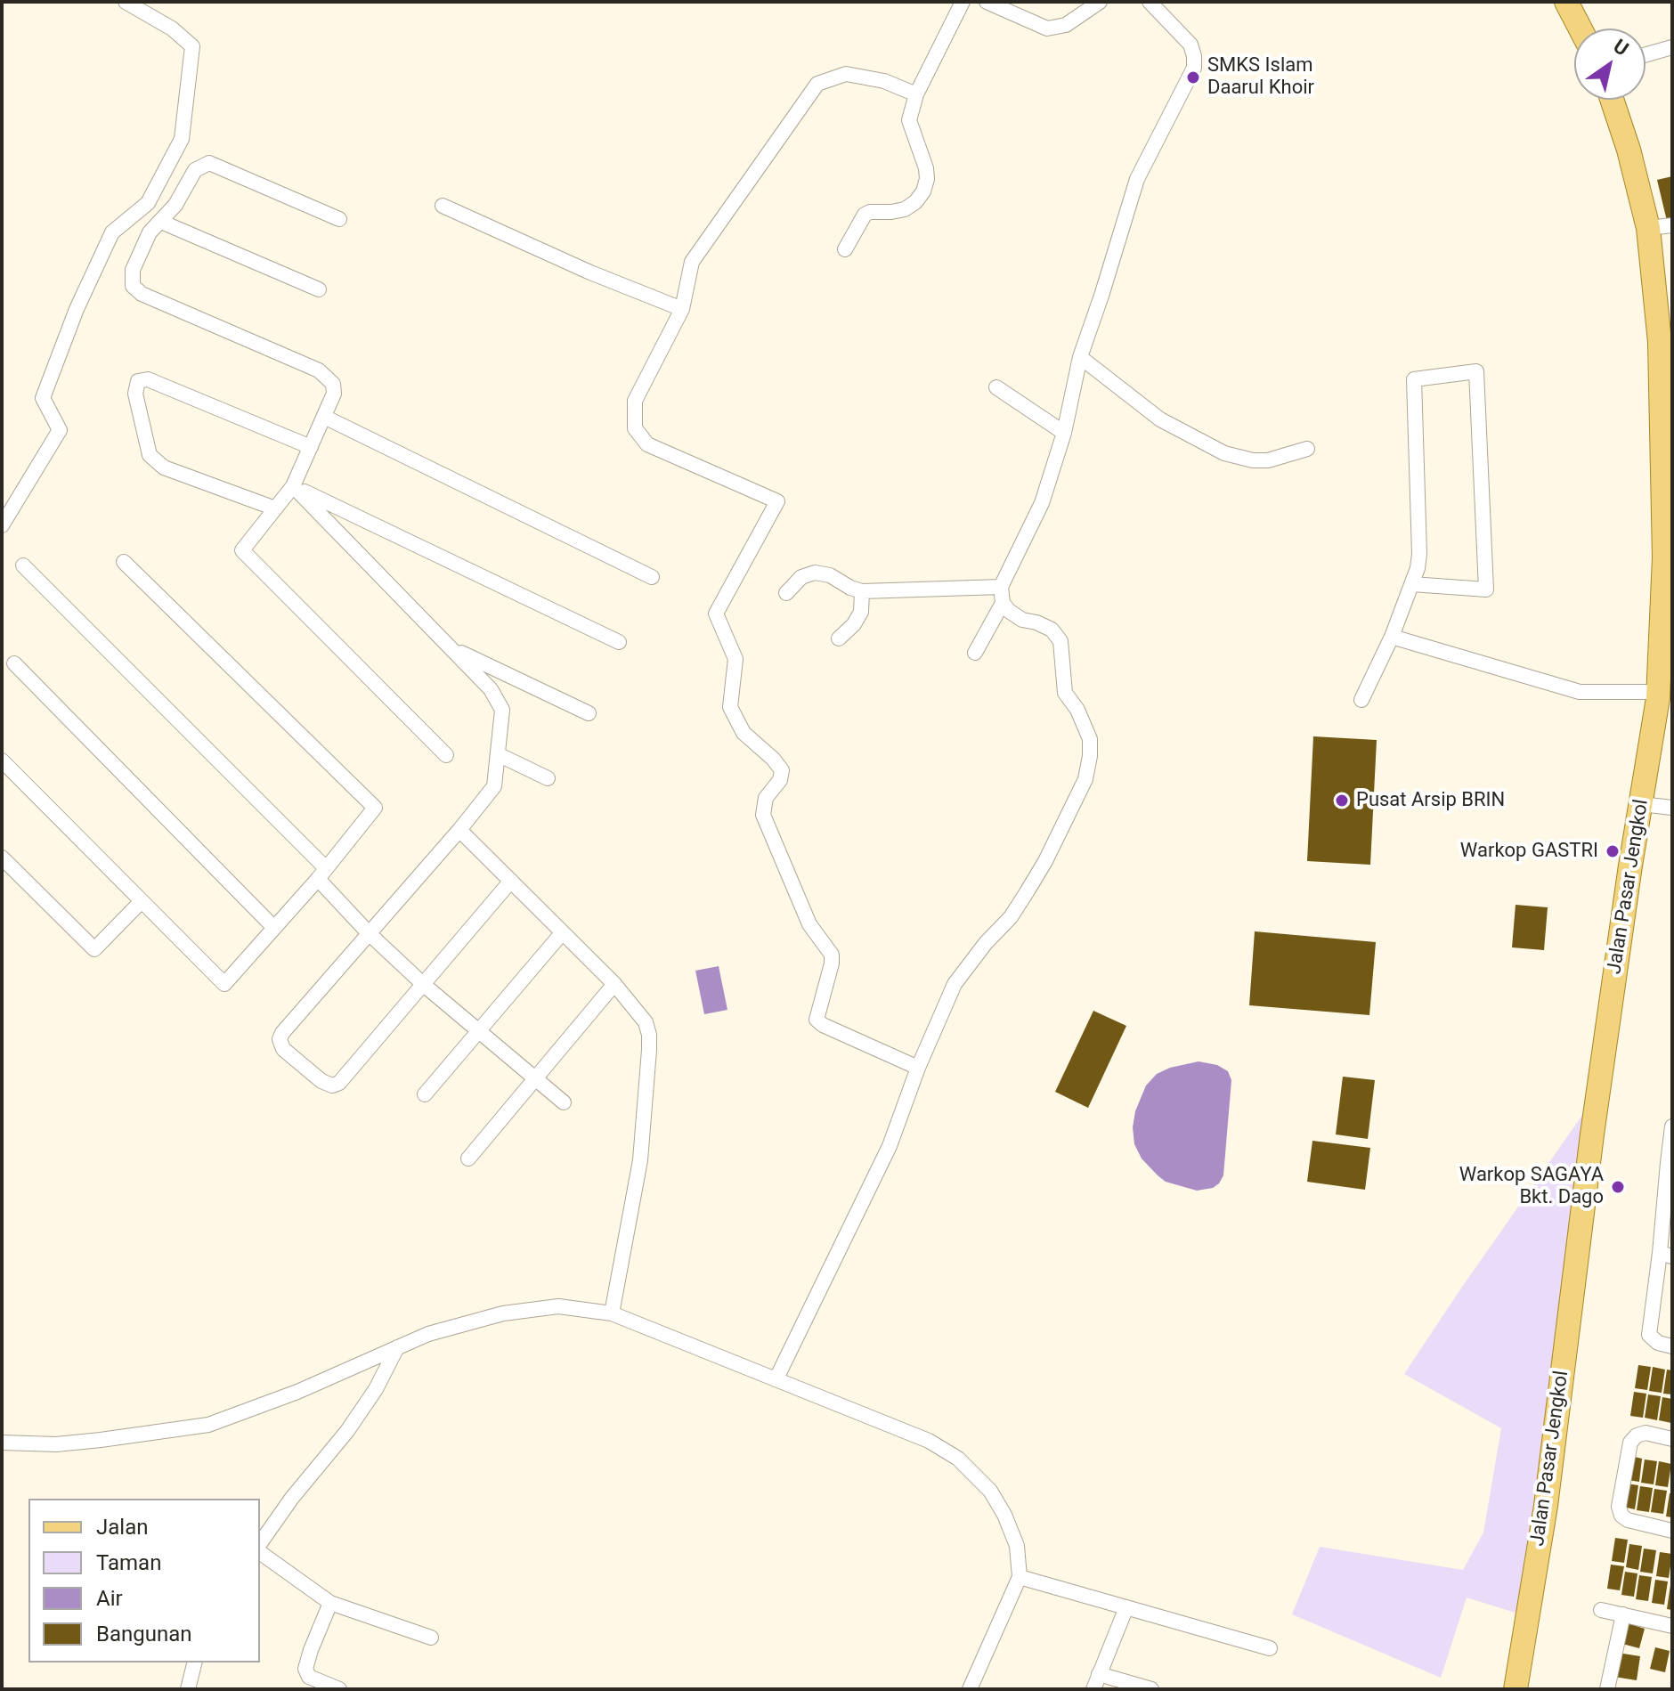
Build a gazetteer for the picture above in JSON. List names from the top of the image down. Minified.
{"streets":{"main road":["Jalan Pasar Jengkol"]},"places":["SMKS Islam Daarul Khoir","Pusat Arsip BRIN","Warkop GASTRI","Warkop SAGAYA Bkt. Dago"],"legend":["Jalan","Taman","Air","Bangunan"],"north":"top right"}
